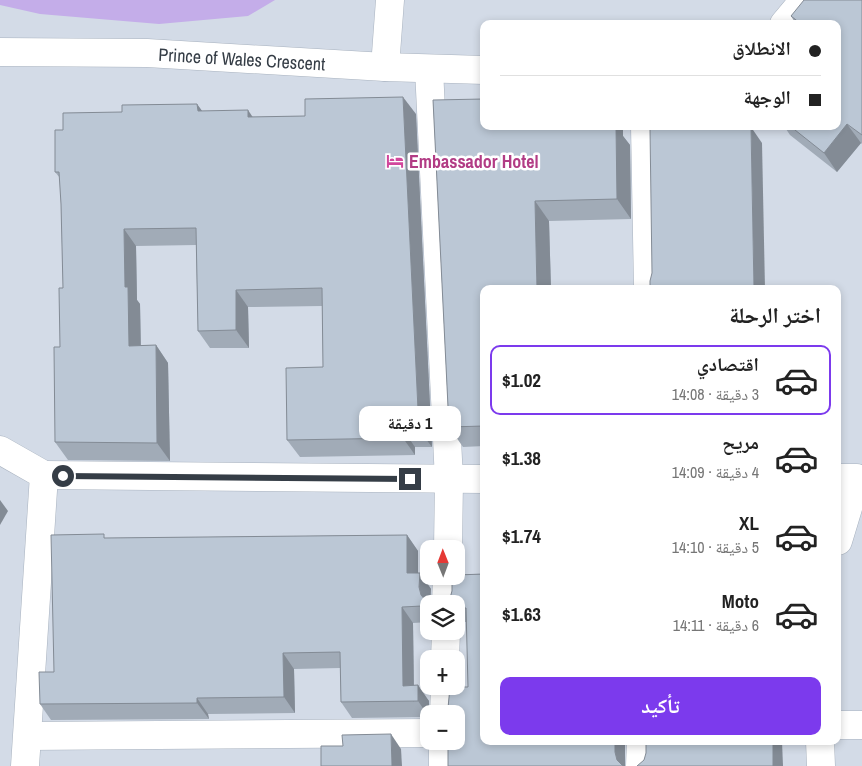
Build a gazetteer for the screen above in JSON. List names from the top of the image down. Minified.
{"streets":{"street":["Prince of Wales Crescent"]},"places":{"hotel":["Embassador Hotel"]},"north":"top","page":{"banner":["الانطلاق","الوجهة"],"heading":"اختر الرحلة","list":[{"name":"اقتصادي","note":"3 دقيقة · 14:08","value":"$1.02"},{"name":"مريح","note":"4 دقيقة · 14:09","value":"$1.38"},{"name":"XL","note":"5 دقيقة · 14:10","value":"$1.74"},{"name":"Moto","note":"6 دقيقة · 14:11","value":"$1.63"}],"bubble":"1 دقيقة","map_buttons":["+","−"],"buttons":"تأكيد"}}
